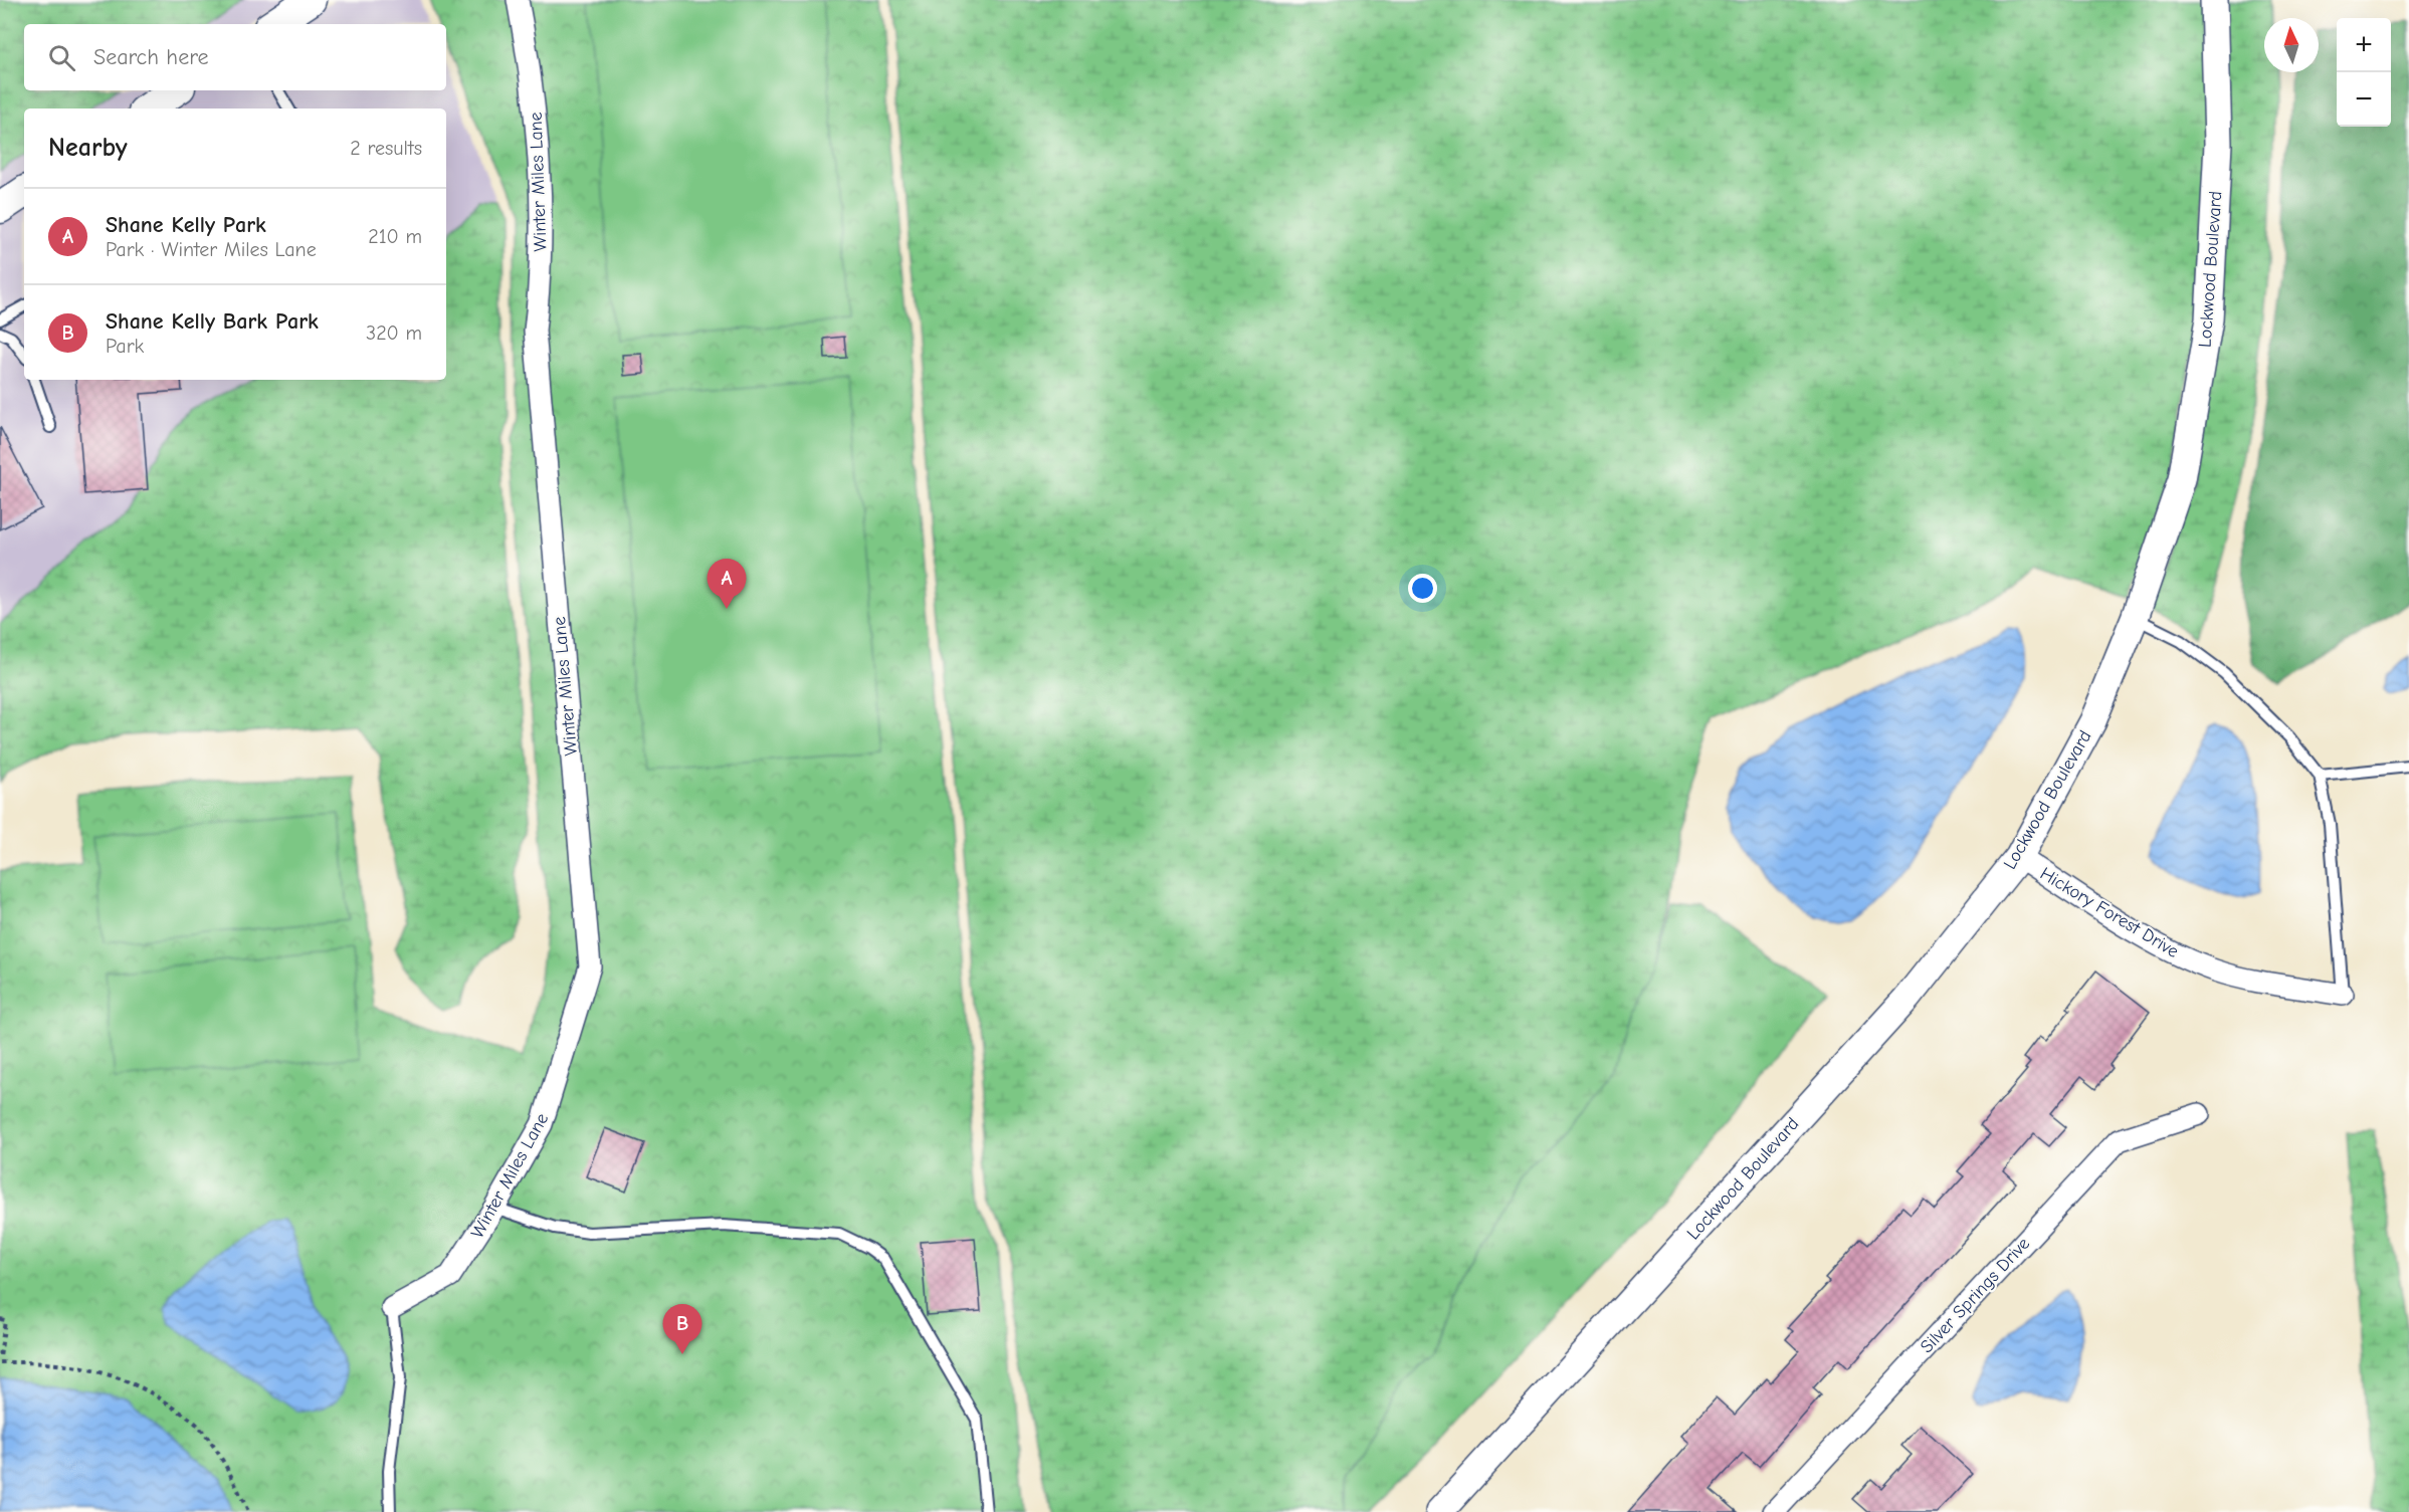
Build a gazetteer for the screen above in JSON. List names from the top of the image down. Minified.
{"streets":{"street":["Winter Miles Lane","Lockwood Boulevard","Hickory Forest Drive","Silver Springs Drive"]},"crossings":[["Lockwood Boulevard","Hickory Forest Drive"]],"north":"top","page":{"map_buttons":["+","−"],"search":"Search here","heading":["Nearby","2 results"],"list":[{"mark":"A","name":"Shane Kelly Park","note":"Park · Winter Miles Lane","value":"210 m"},{"mark":"B","name":"Shane Kelly Bark Park","note":"Park","value":"320 m"}],"pins":["A","B"]}}
